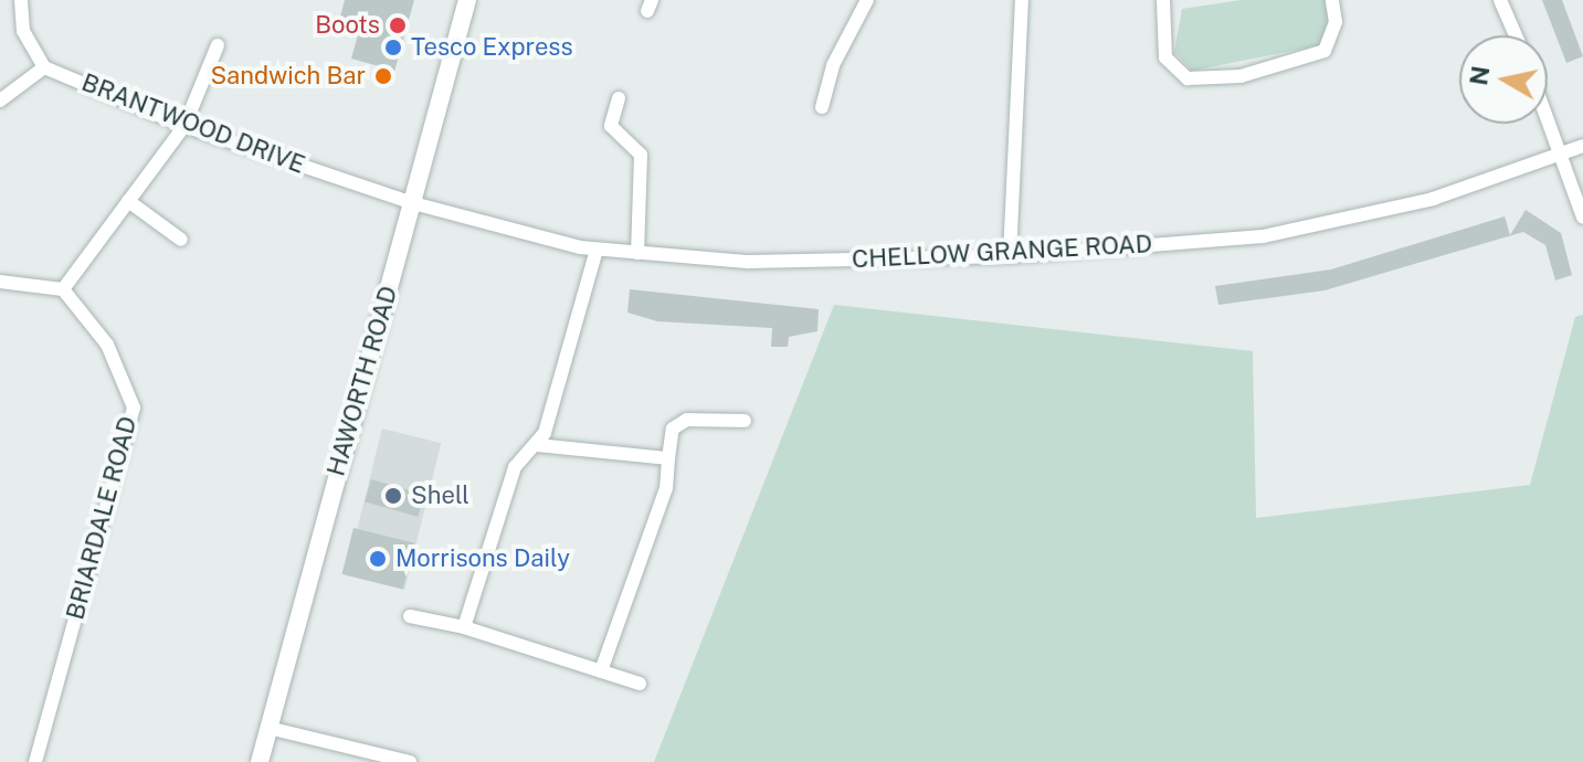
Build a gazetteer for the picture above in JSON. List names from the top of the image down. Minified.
{"streets":{"main road":["HAWORTH ROAD"],"street":["BRANTWOOD DRIVE","CHELLOW GRANGE ROAD","BRIARDALE ROAD"]},"crossings":[["BRANTWOOD DRIVE","CHELLOW GRANGE ROAD"],["BRANTWOOD DRIVE","HAWORTH ROAD"],["CHELLOW GRANGE ROAD","HAWORTH ROAD"]],"places":["Boots","Tesco Express","Sandwich Bar","Shell","Morrisons Daily"],"north":"left"}
